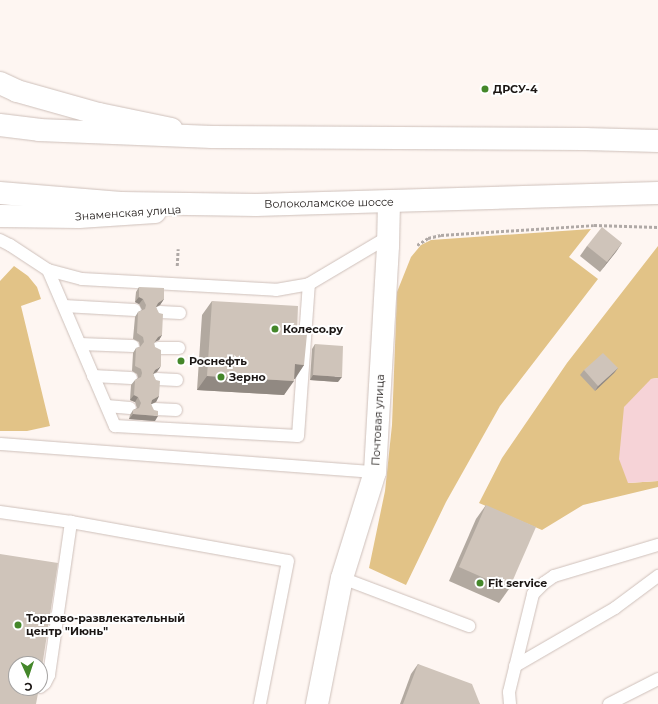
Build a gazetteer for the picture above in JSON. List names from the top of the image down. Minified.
{"streets":{"main road":["Волоколамское шоссе","Знаменская улица","Почтовая улица"]},"crossings":[["Волоколамское шоссе","Знаменская улица"],["Волоколамское шоссе","Почтовая улица"]],"places":["ДРСУ-4","Колесо.ру","Роснефть","Зерно","Fit service","Торгово-развлекательный центр \"Июнь\""],"north":"bottom"}
